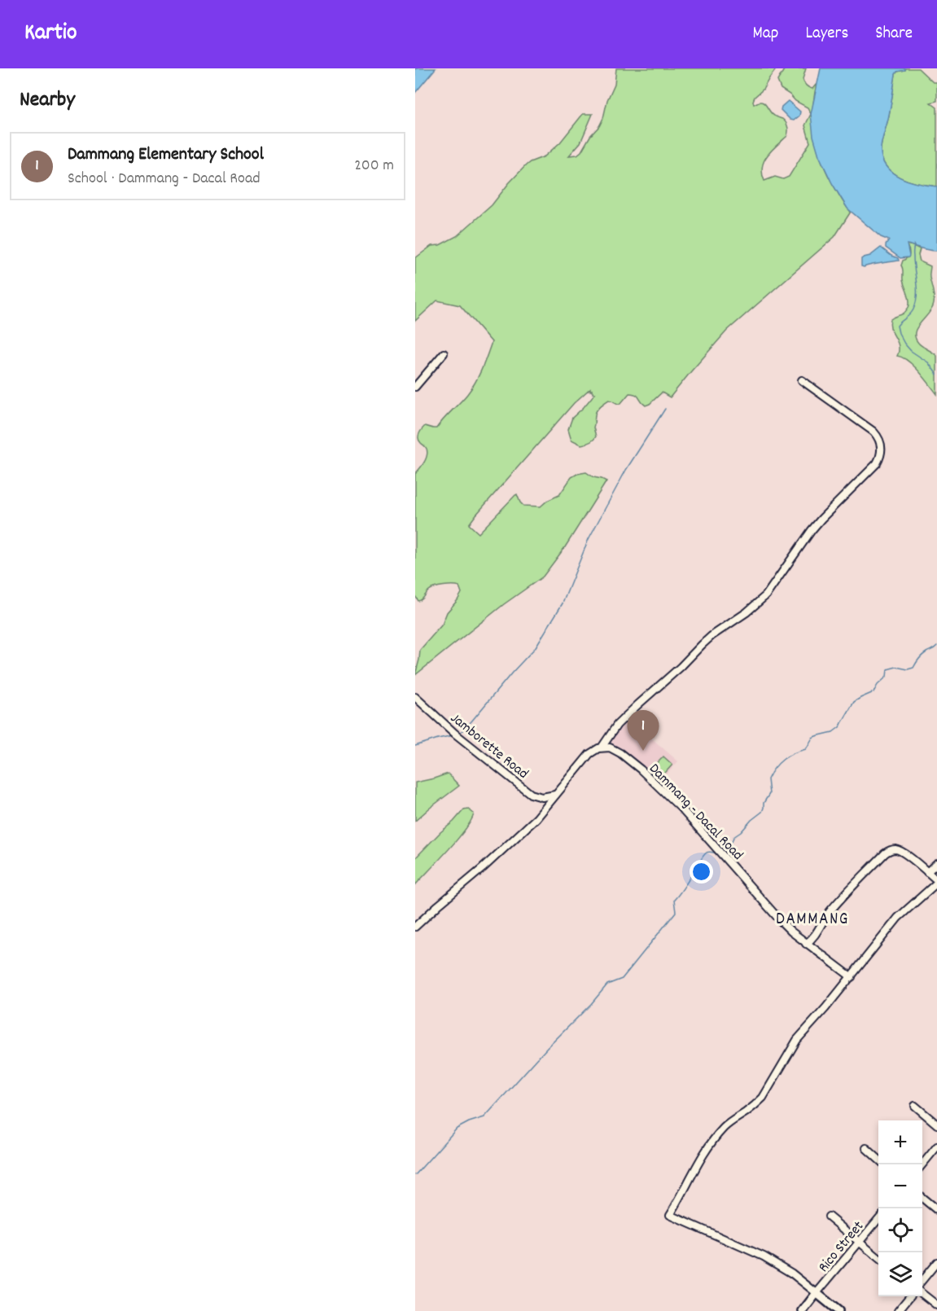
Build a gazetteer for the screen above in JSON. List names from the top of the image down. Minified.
{"streets":{"street":["Jamborette Road","Dammang - Dacal Road","Rico Street"]},"districts":["DAMMANG"],"page":{"header":"Kartio","nav":["Map","Layers","Share"],"heading":"Nearby","list":[{"mark":"1","name":"Dammang Elementary School","note":"School · Dammang - Dacal Road","value":"200 m"}],"pins":"1","map_buttons":["+","−"]}}
